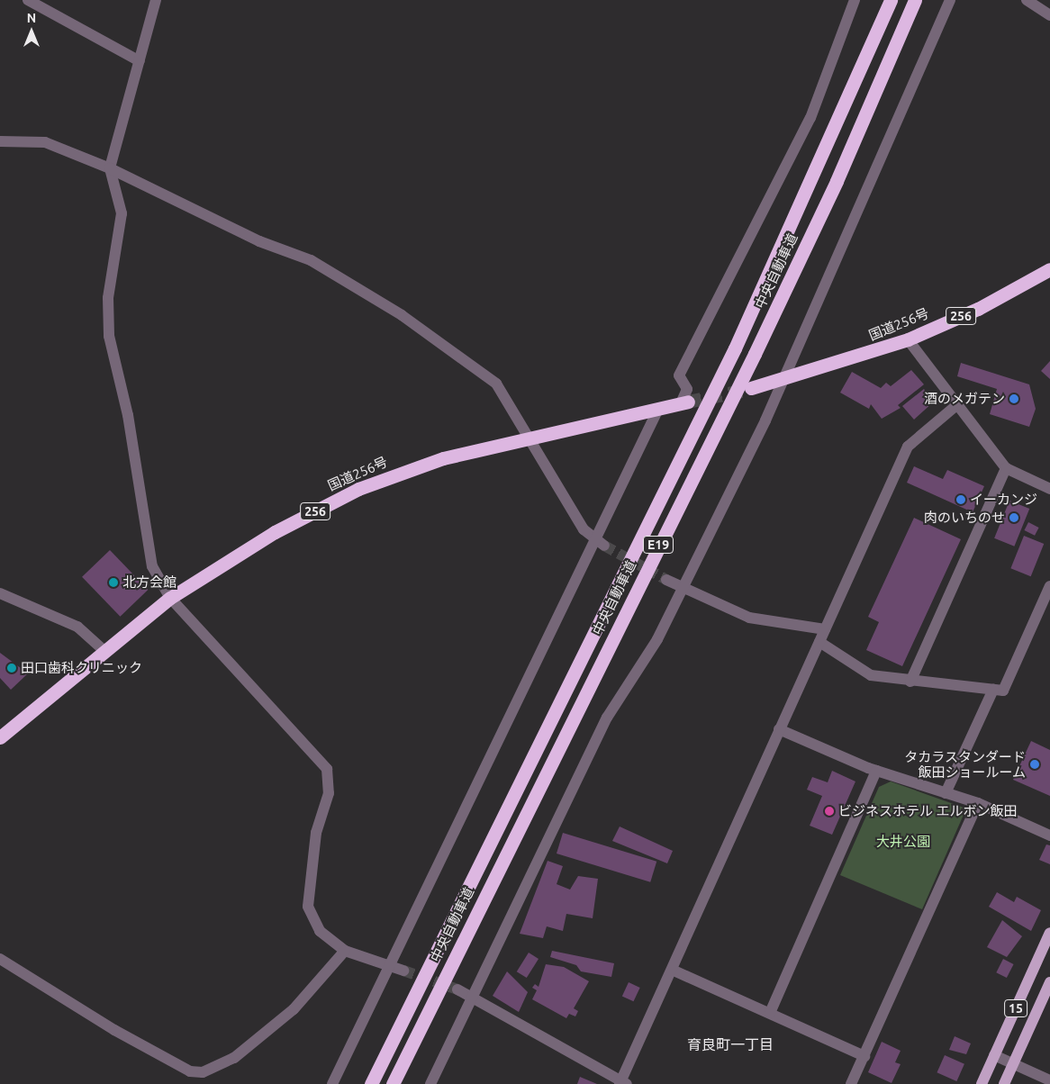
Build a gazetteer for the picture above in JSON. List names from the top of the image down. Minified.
{"streets":{"highway":["中央自動車道","256","国道256号","E19"],"main road":["15"]},"districts":["育良町一丁目"],"parks":["大井公園"],"places":["酒のメガテン","イーカンジ","肉のいちのせ","北方会館","田口歯科クリニック","タカラスタンダード 飯田ショールーム","ビジネスホテル エルボン飯田"],"north":"top"}
